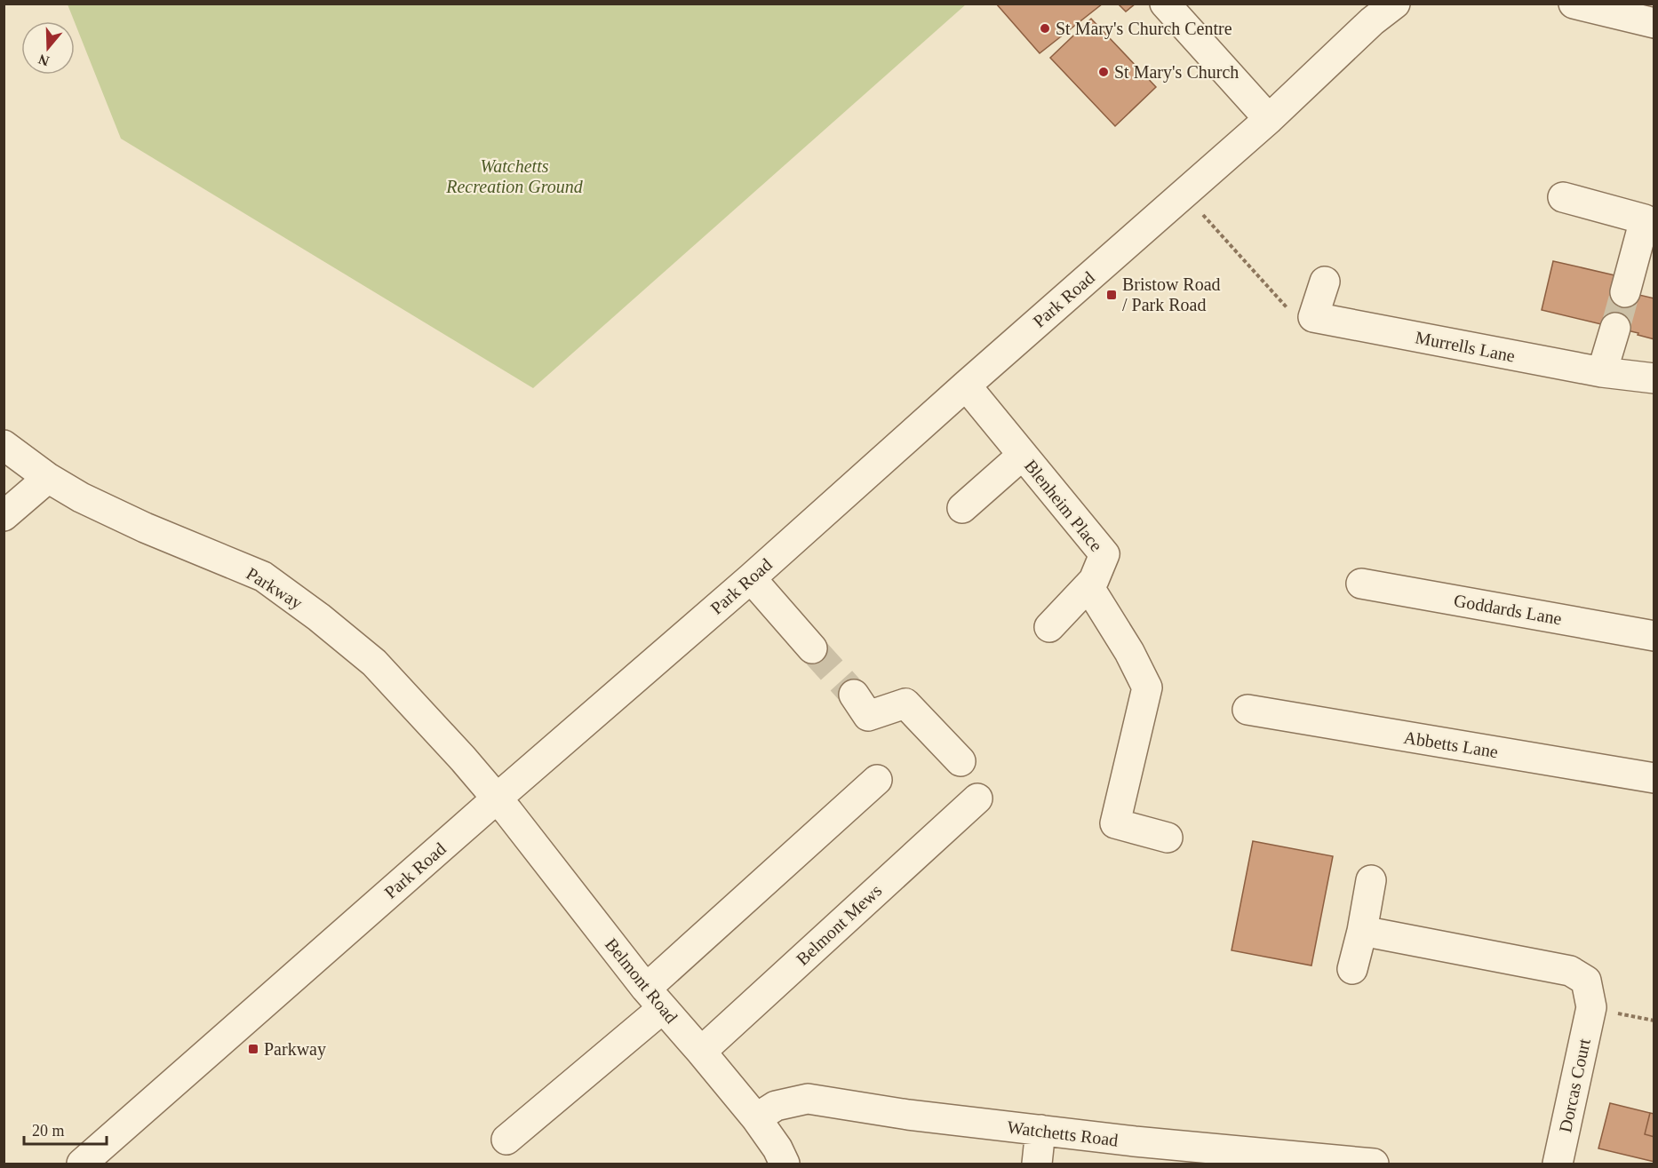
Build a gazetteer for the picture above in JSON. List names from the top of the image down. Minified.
{"streets":{"street":["Park Road","Murrells Lane","Blenheim Place","Parkway","Goddards Lane","Abbetts Lane","Belmont Mews","Belmont Road","Dorcas Court","Watchetts Road"]},"crossings":[["Park Road","Blenheim Place"],["Park Road","Parkway"],["Park Road","Belmont Road"],["Parkway","Belmont Road"],["Belmont Mews","Belmont Road"],["Belmont Road","Watchetts Road"]],"parks":["Watchetts Recreation Ground"],"places":{"other":["St Mary's Church Centre","St Mary's Church"],"transit":["Bristow Road / Park Road","Parkway"]},"scale_bar":"20 m","north":"bottom"}
